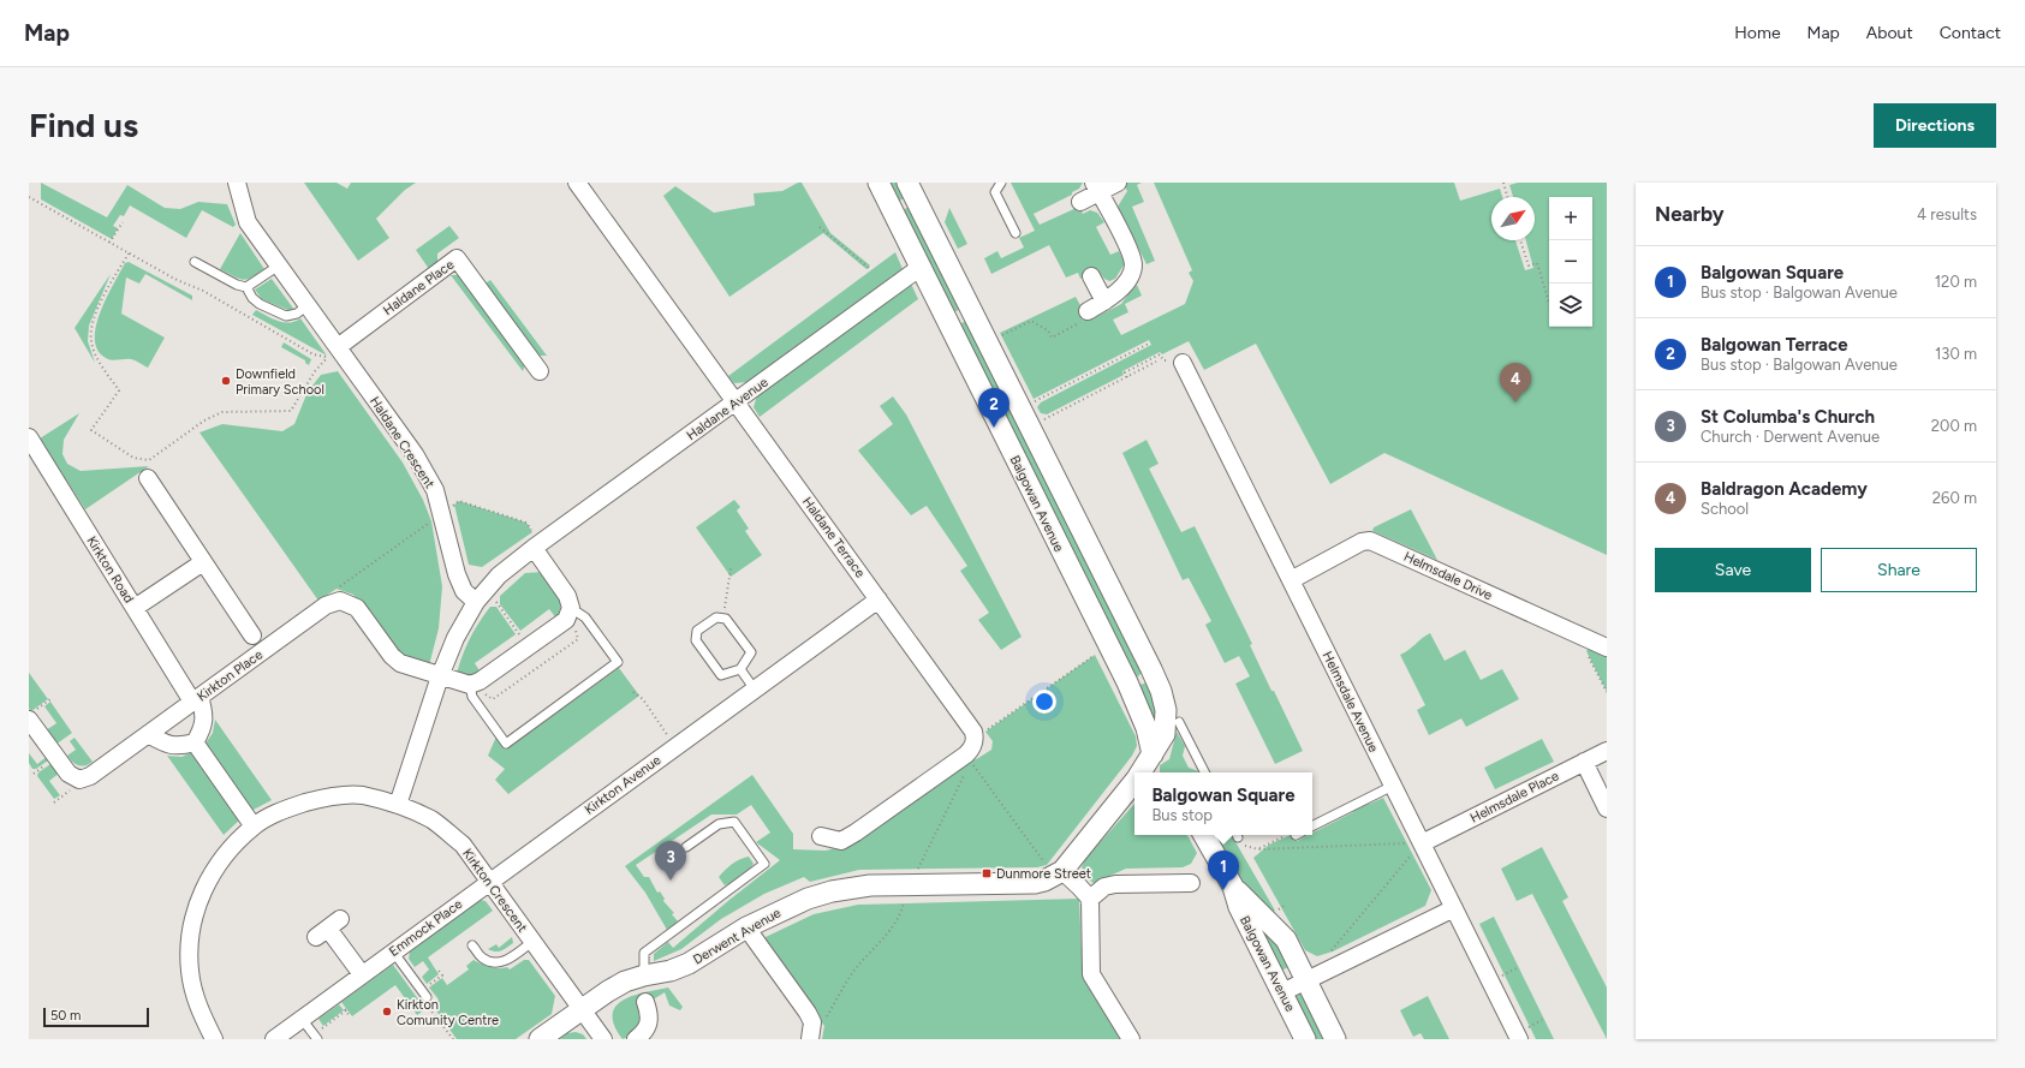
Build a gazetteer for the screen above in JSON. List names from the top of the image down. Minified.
{"streets":{"street":["Haldane Place","Haldane Avenue","Haldane Crescent","Balgowan Avenue","Haldane Terrace","Kirkton Road","Helmsdale Drive","Kirkton Place","Helmsdale Avenue","Kirkton Avenue","Helmsdale Place","Kirkton Crescent","Emmock Place","Derwent Avenue"]},"crossings":[["Haldane Place","Haldane Crescent"],["Haldane Avenue","Haldane Crescent"],["Haldane Avenue","Balgowan Avenue"],["Haldane Avenue","Haldane Terrace"],["Haldane Terrace","Kirkton Avenue"],["Kirkton Road","Kirkton Place"],["Helmsdale Drive","Helmsdale Avenue"],["Helmsdale Avenue","Helmsdale Place"],["Kirkton Avenue","Kirkton Crescent"],["Kirkton Avenue","Emmock Place"],["Kirkton Crescent","Emmock Place"],["Kirkton Crescent","Derwent Avenue"]],"places":{"other":["Downfield Primary School","Kirkton Comunity Centre"],"transit":["Dunmore Street"]},"scale_bar":"50 m","north":"top right","page":{"header":"Map","nav":["Home","Map","About","Contact"],"buttons":["Directions",["Save","Share"]],"title":"Find us","heading":["Nearby","4 results"],"map_buttons":["+","−"],"list":[{"mark":"1","name":"Balgowan Square","note":"Bus stop · Balgowan Avenue","value":"120 m"},{"mark":"2","name":"Balgowan Terrace","note":"Bus stop · Balgowan Avenue","value":"130 m"},{"mark":"3","name":"St Columba's Church","note":"Church · Derwent Avenue","value":"200 m"},{"mark":"4","name":"Baldragon Academy","note":"School","value":"260 m"}],"pins":["4","2","3","1"],"popup":["Balgowan Square","Bus stop"],"scale":"50 m"}}
